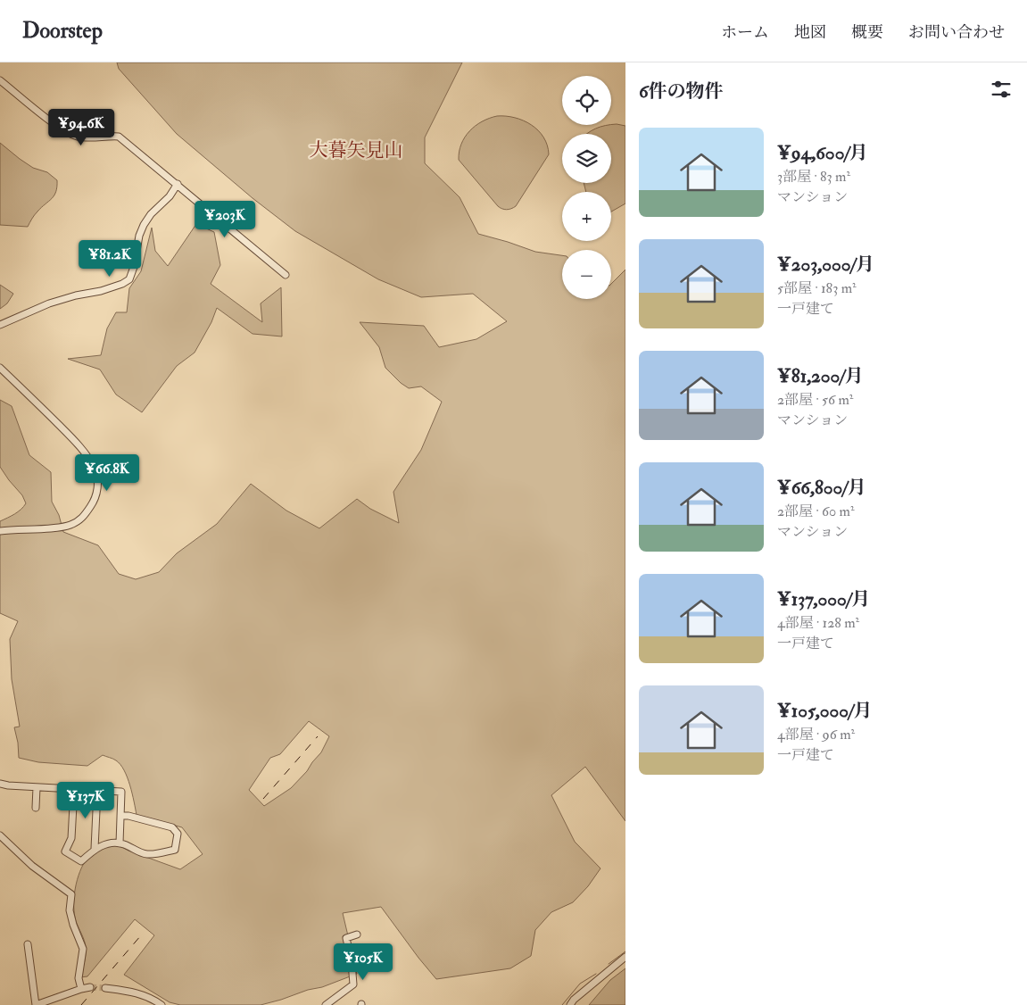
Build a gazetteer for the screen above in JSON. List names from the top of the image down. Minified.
{"districts":["大暮矢見山"],"page":{"header":"Doorstep","nav":["ホーム","地図","概要","お問い合わせ"],"heading":"6件の物件","map_buttons":["+","−"],"price":["¥94.6K","¥203K","¥81.2K","¥66.8K","¥137K","¥105K"],"list":[{"name":"¥94,600/月","note":"3部屋 · 83 m² · マンション"},{"name":"¥203,000/月","note":"5部屋 · 183 m² · 一戸建て"},{"name":"¥81,200/月","note":"2部屋 · 56 m² · マンション"},{"name":"¥66,800/月","note":"2部屋 · 60 m² · マンション"},{"name":"¥137,000/月","note":"4部屋 · 128 m² · 一戸建て"},{"name":"¥105,000/月","note":"4部屋 · 96 m² · 一戸建て"}]}}
